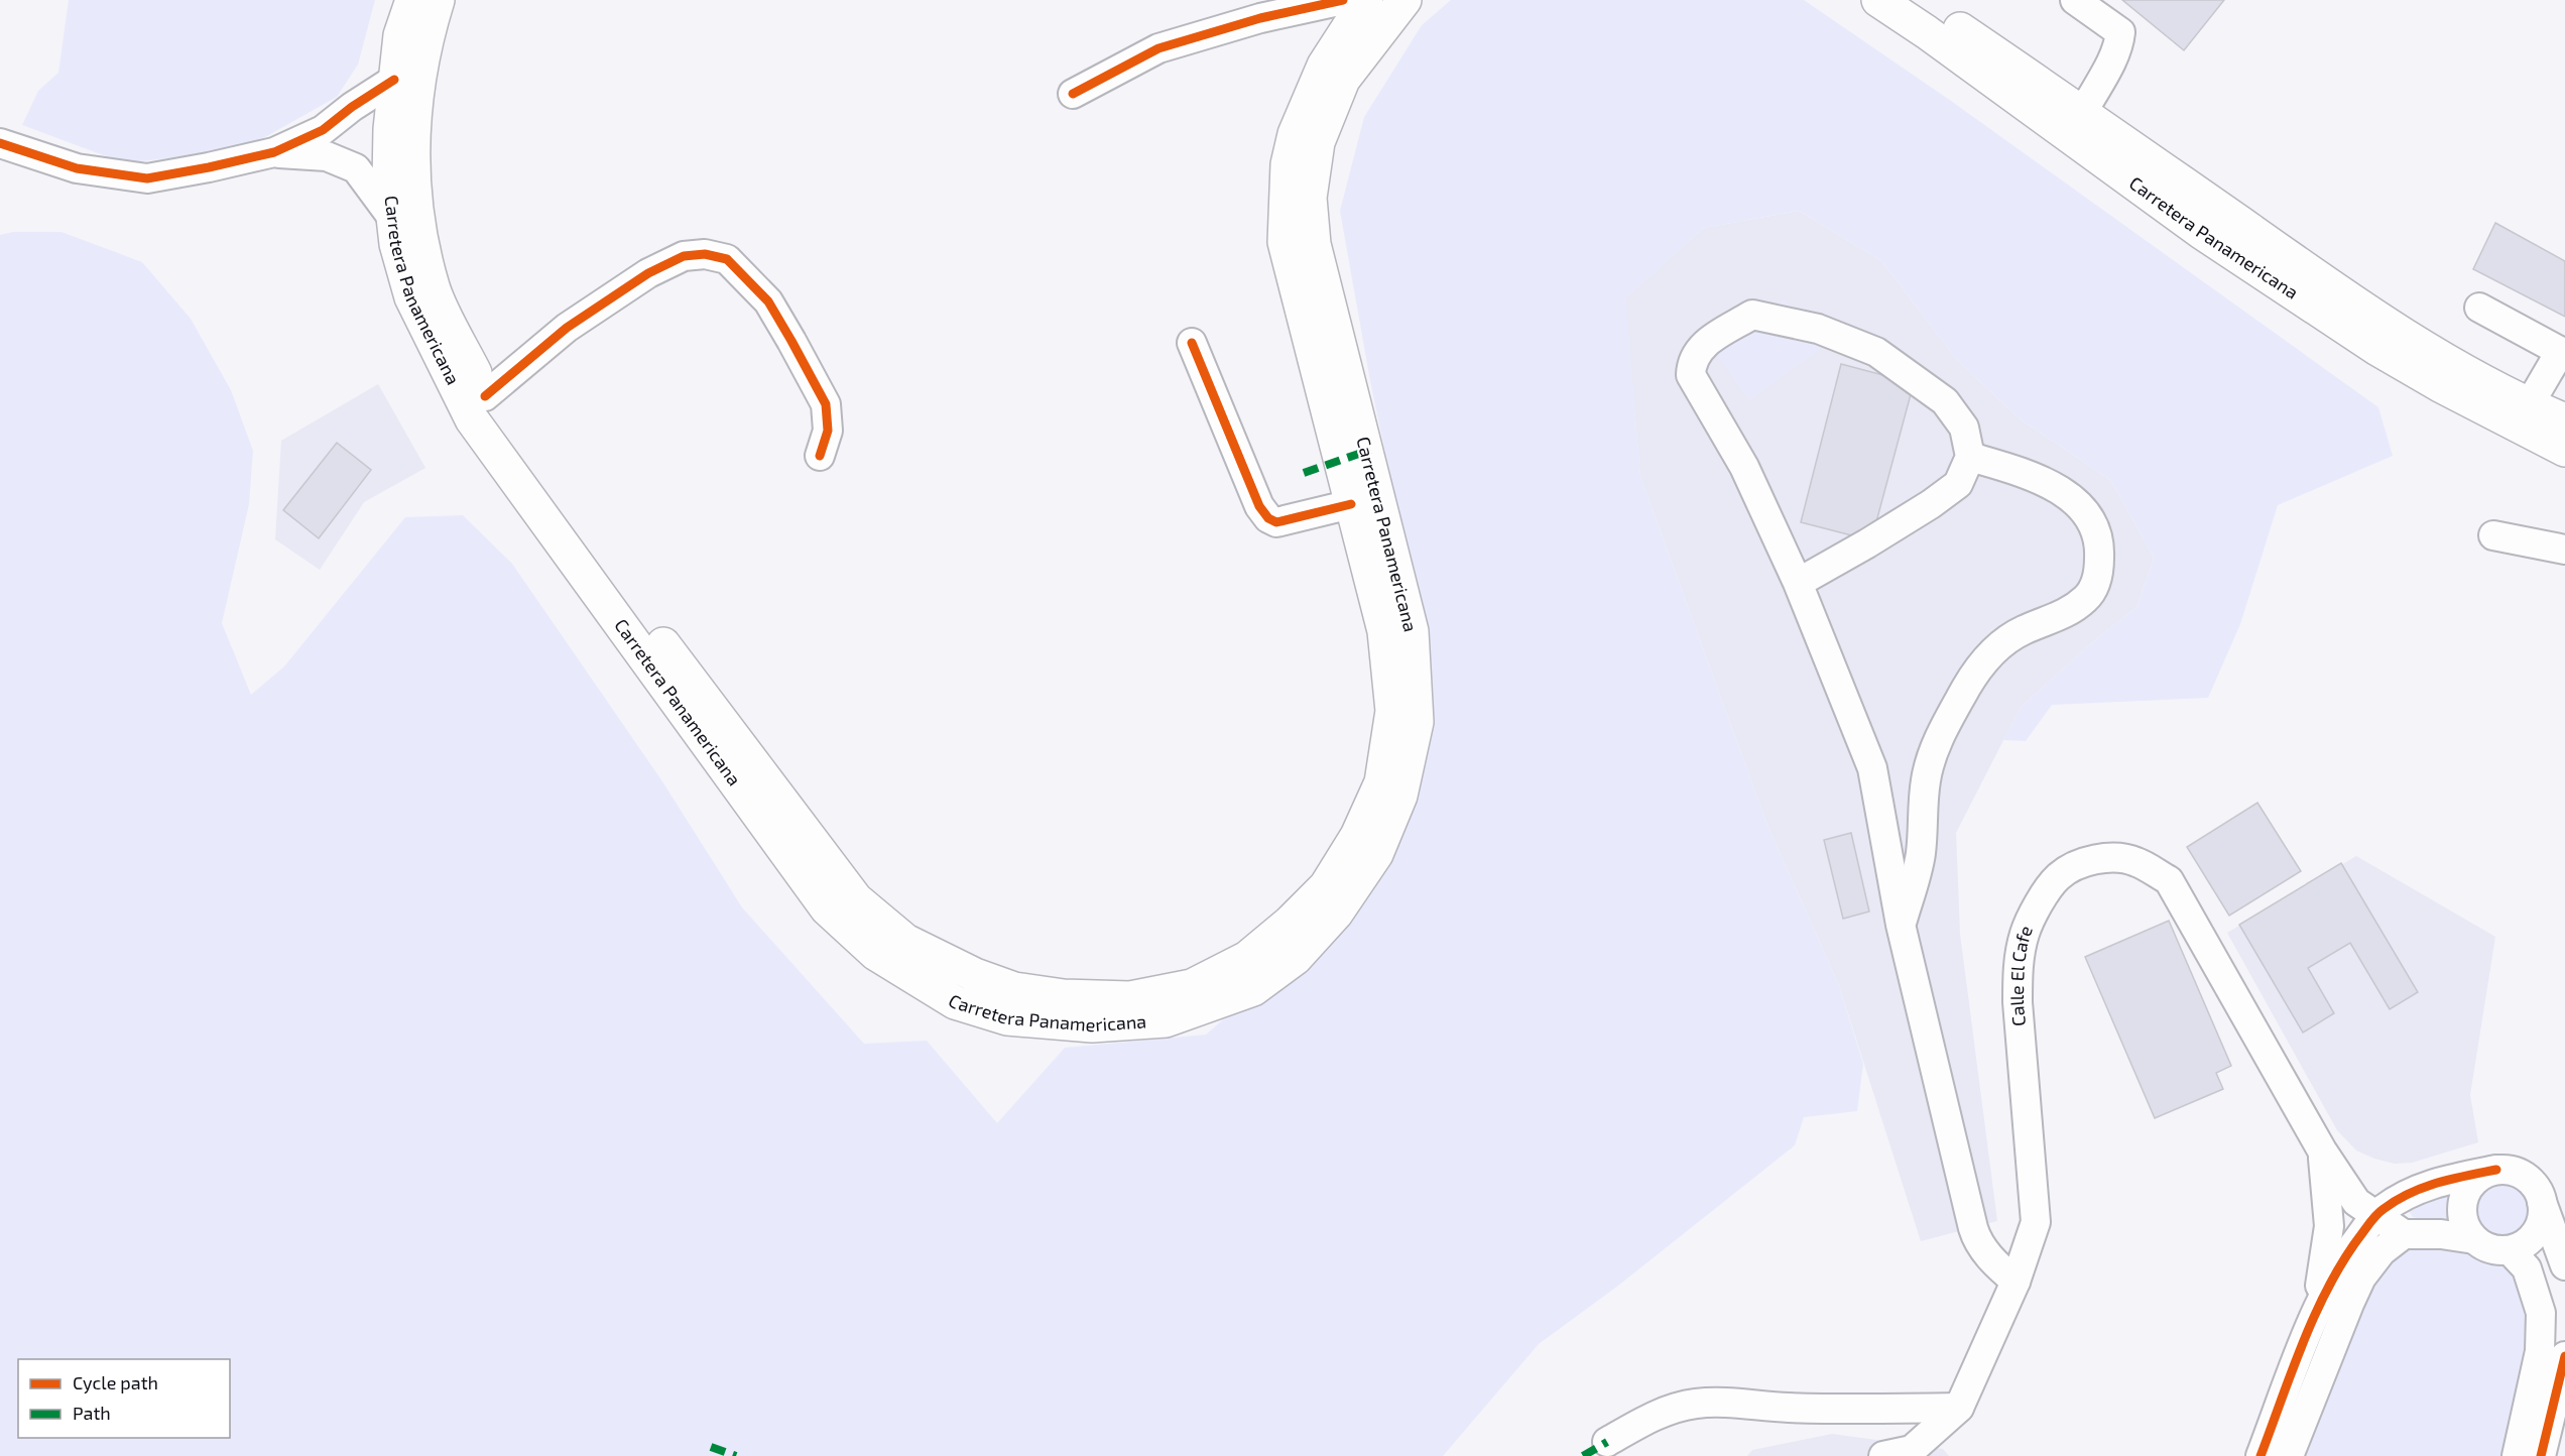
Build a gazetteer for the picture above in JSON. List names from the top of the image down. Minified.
{"streets":{"main road":["Carretera Panamericana"],"street":["Calle El Cafe"]},"legend":["Cycle path","Path"]}
